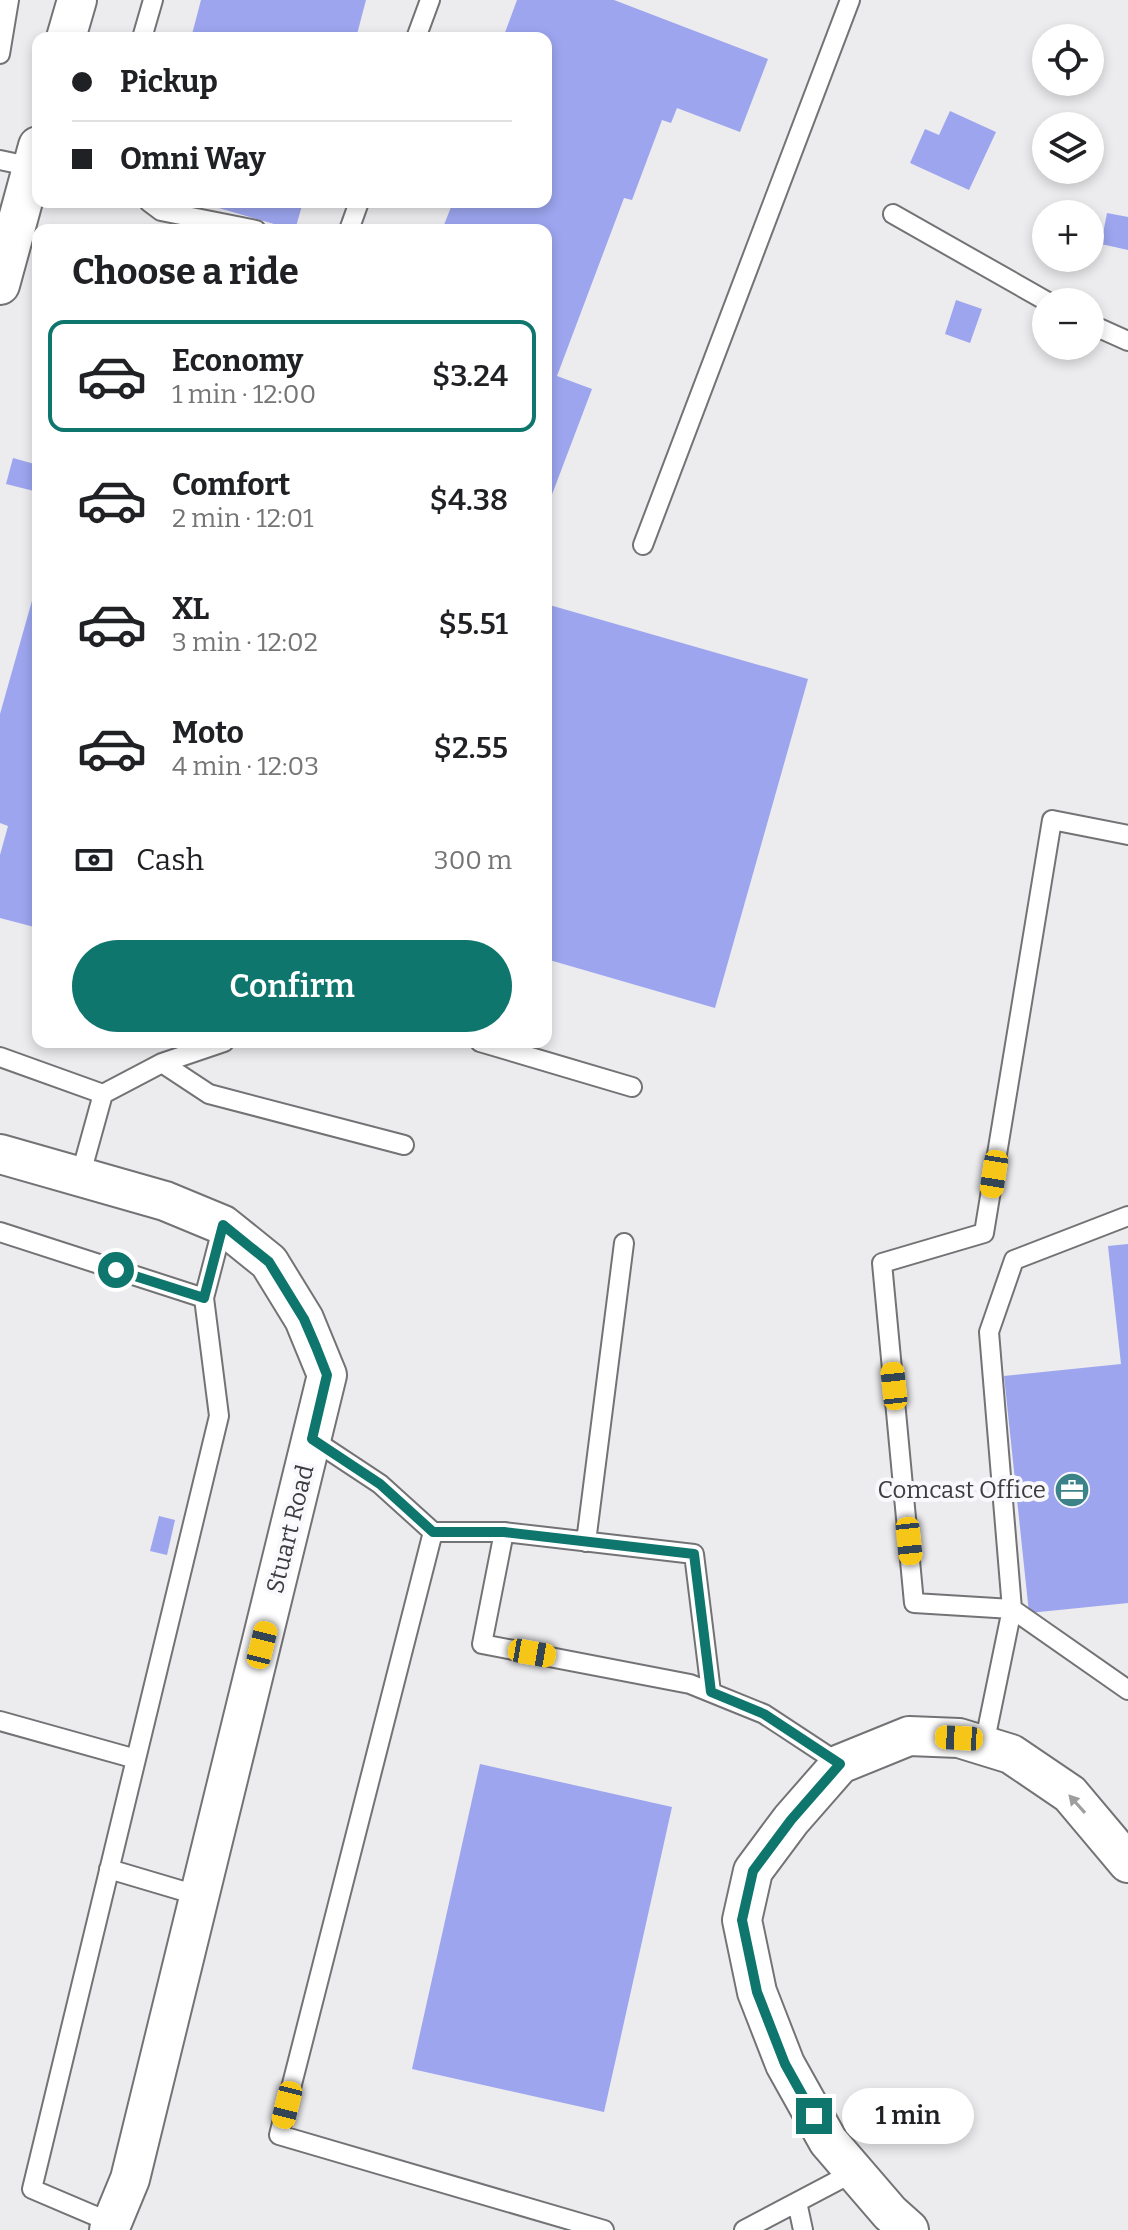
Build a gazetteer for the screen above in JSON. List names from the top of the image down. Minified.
{"streets":{"street":["Stuart Road"]},"places":{"office":["Comcast Office"]},"page":{"map_buttons":["+","−"],"banner":["Pickup","Omni Way"],"heading":"Choose a ride","list":[{"name":"Economy","note":"1 min · 12:00","value":"$3.24"},{"name":"Comfort","note":"2 min · 12:01","value":"$4.38"},{"name":"XL","note":"3 min · 12:02","value":"$5.51"},{"name":"Moto","note":"4 min · 12:03","value":"$2.55"}],"pay":["Cash","300 m"],"buttons":"Confirm","bubble":"1 min"}}
